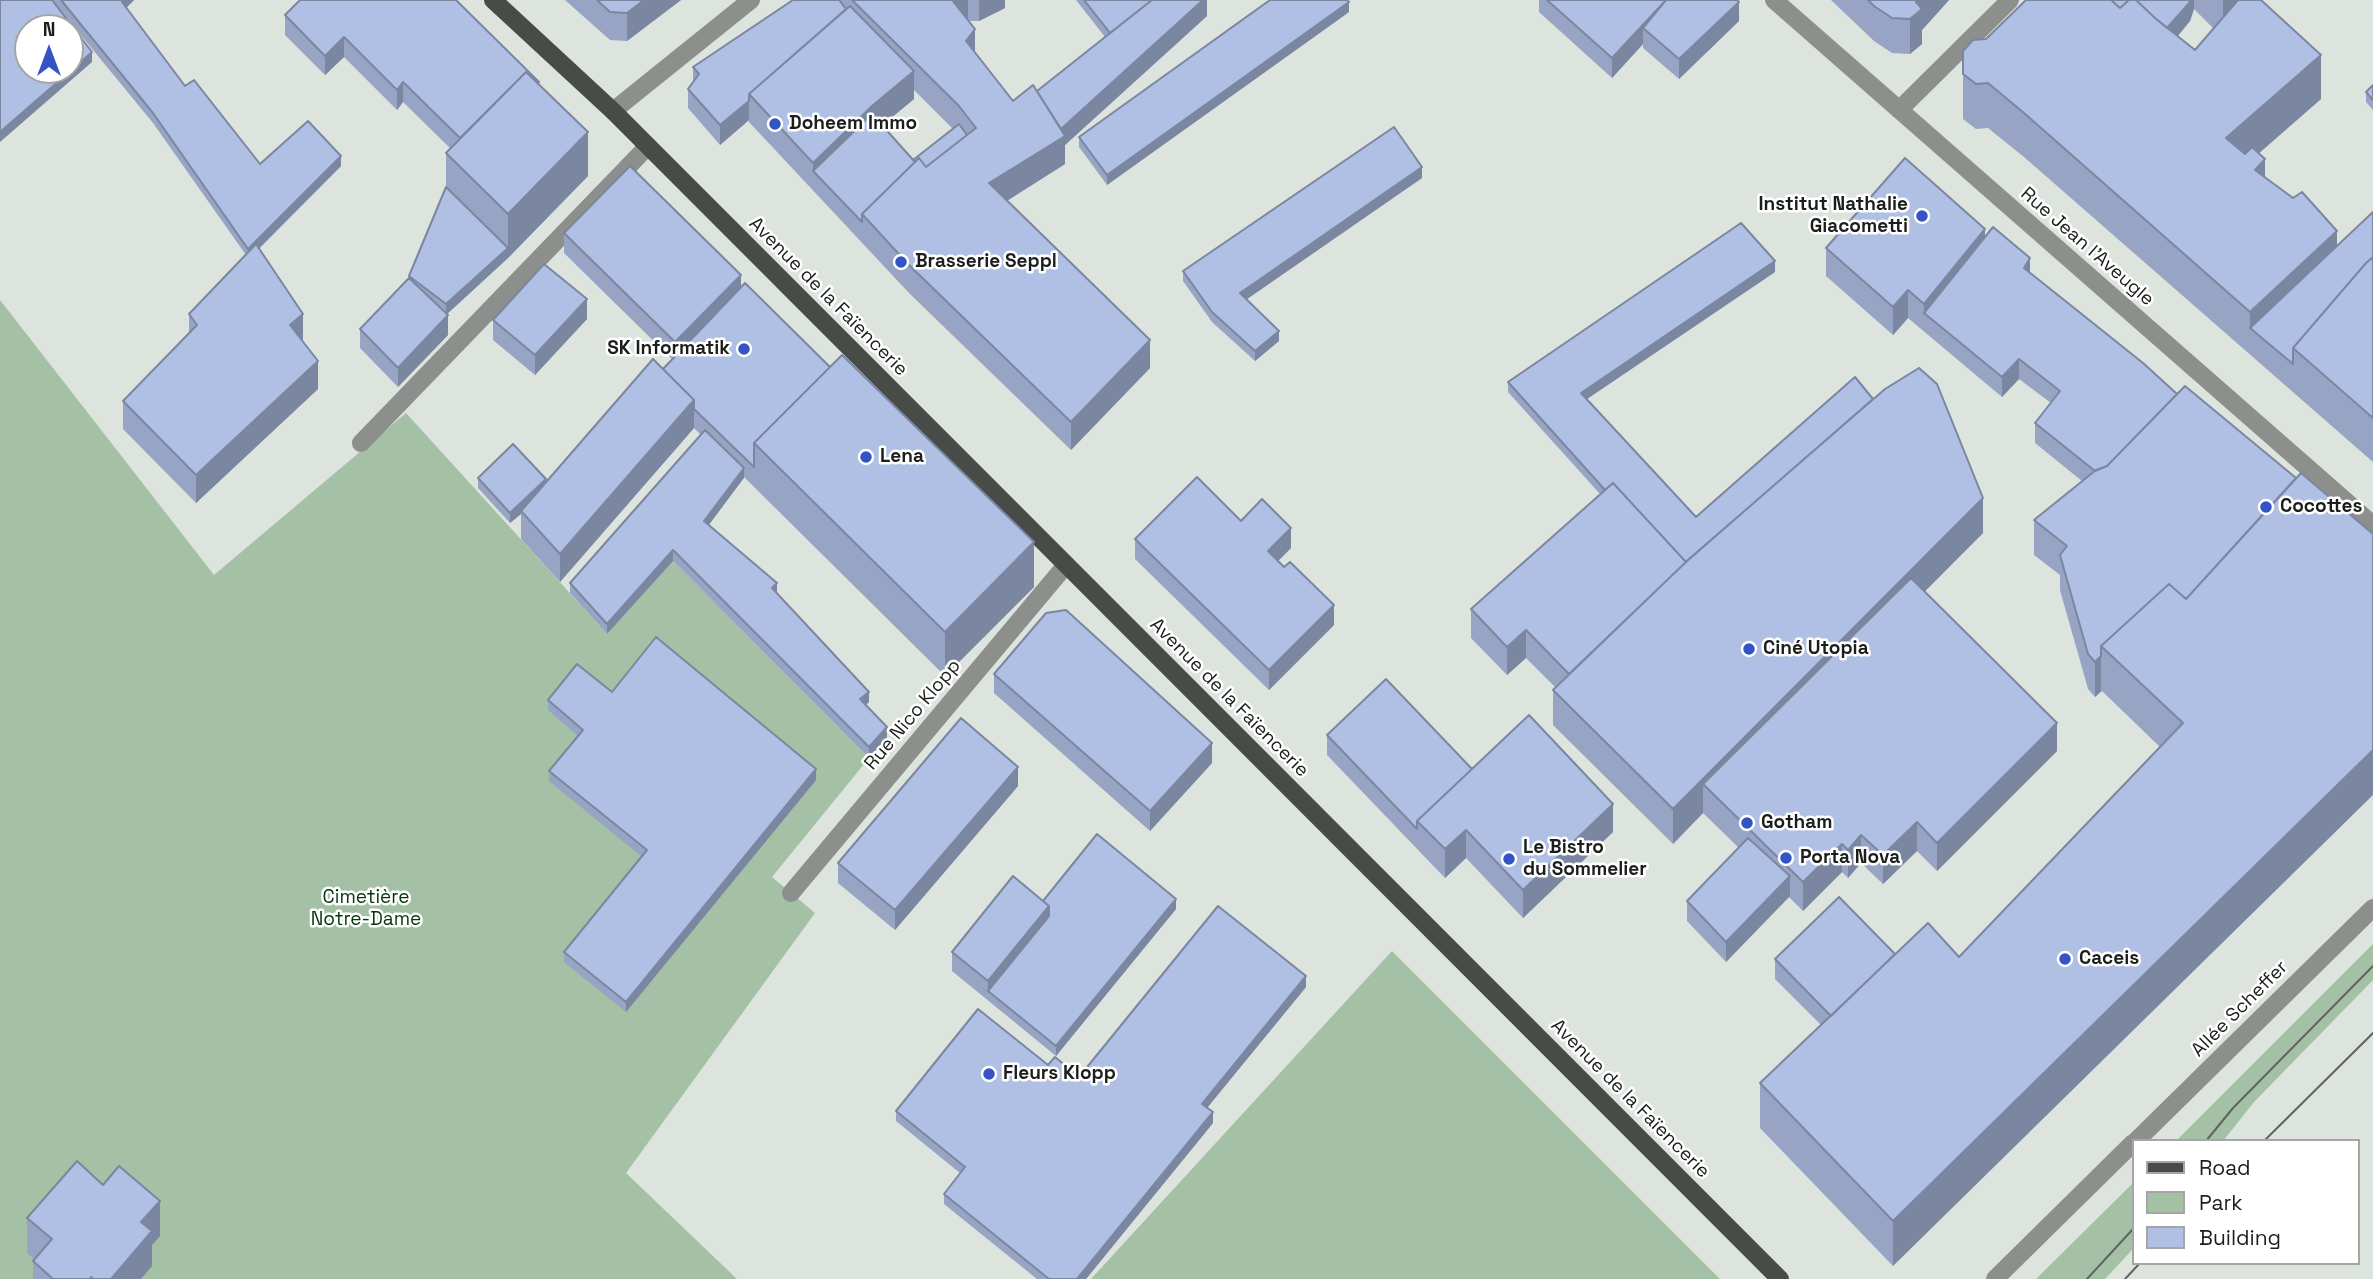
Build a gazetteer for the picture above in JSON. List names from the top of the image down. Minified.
{"streets":{"main road":["Avenue de la Faïencerie"],"street":["Rue Jean l'Aveugle","Rue Nico Klopp","Allée Scheffer"]},"crossings":[["Avenue de la Faïencerie","Rue Nico Klopp"]],"parks":["Cimetière Notre-Dame"],"places":["Doheem Immo","Institut Nathalie Giacometti","Brasserie Seppl","SK Informatik","Lena","Cocottes","Ciné Utopia","Gotham","Porta Nova","Le Bistro du Sommelier","Caceis","Fleurs Klopp"],"legend":["Road","Park","Building"],"north":"top"}
